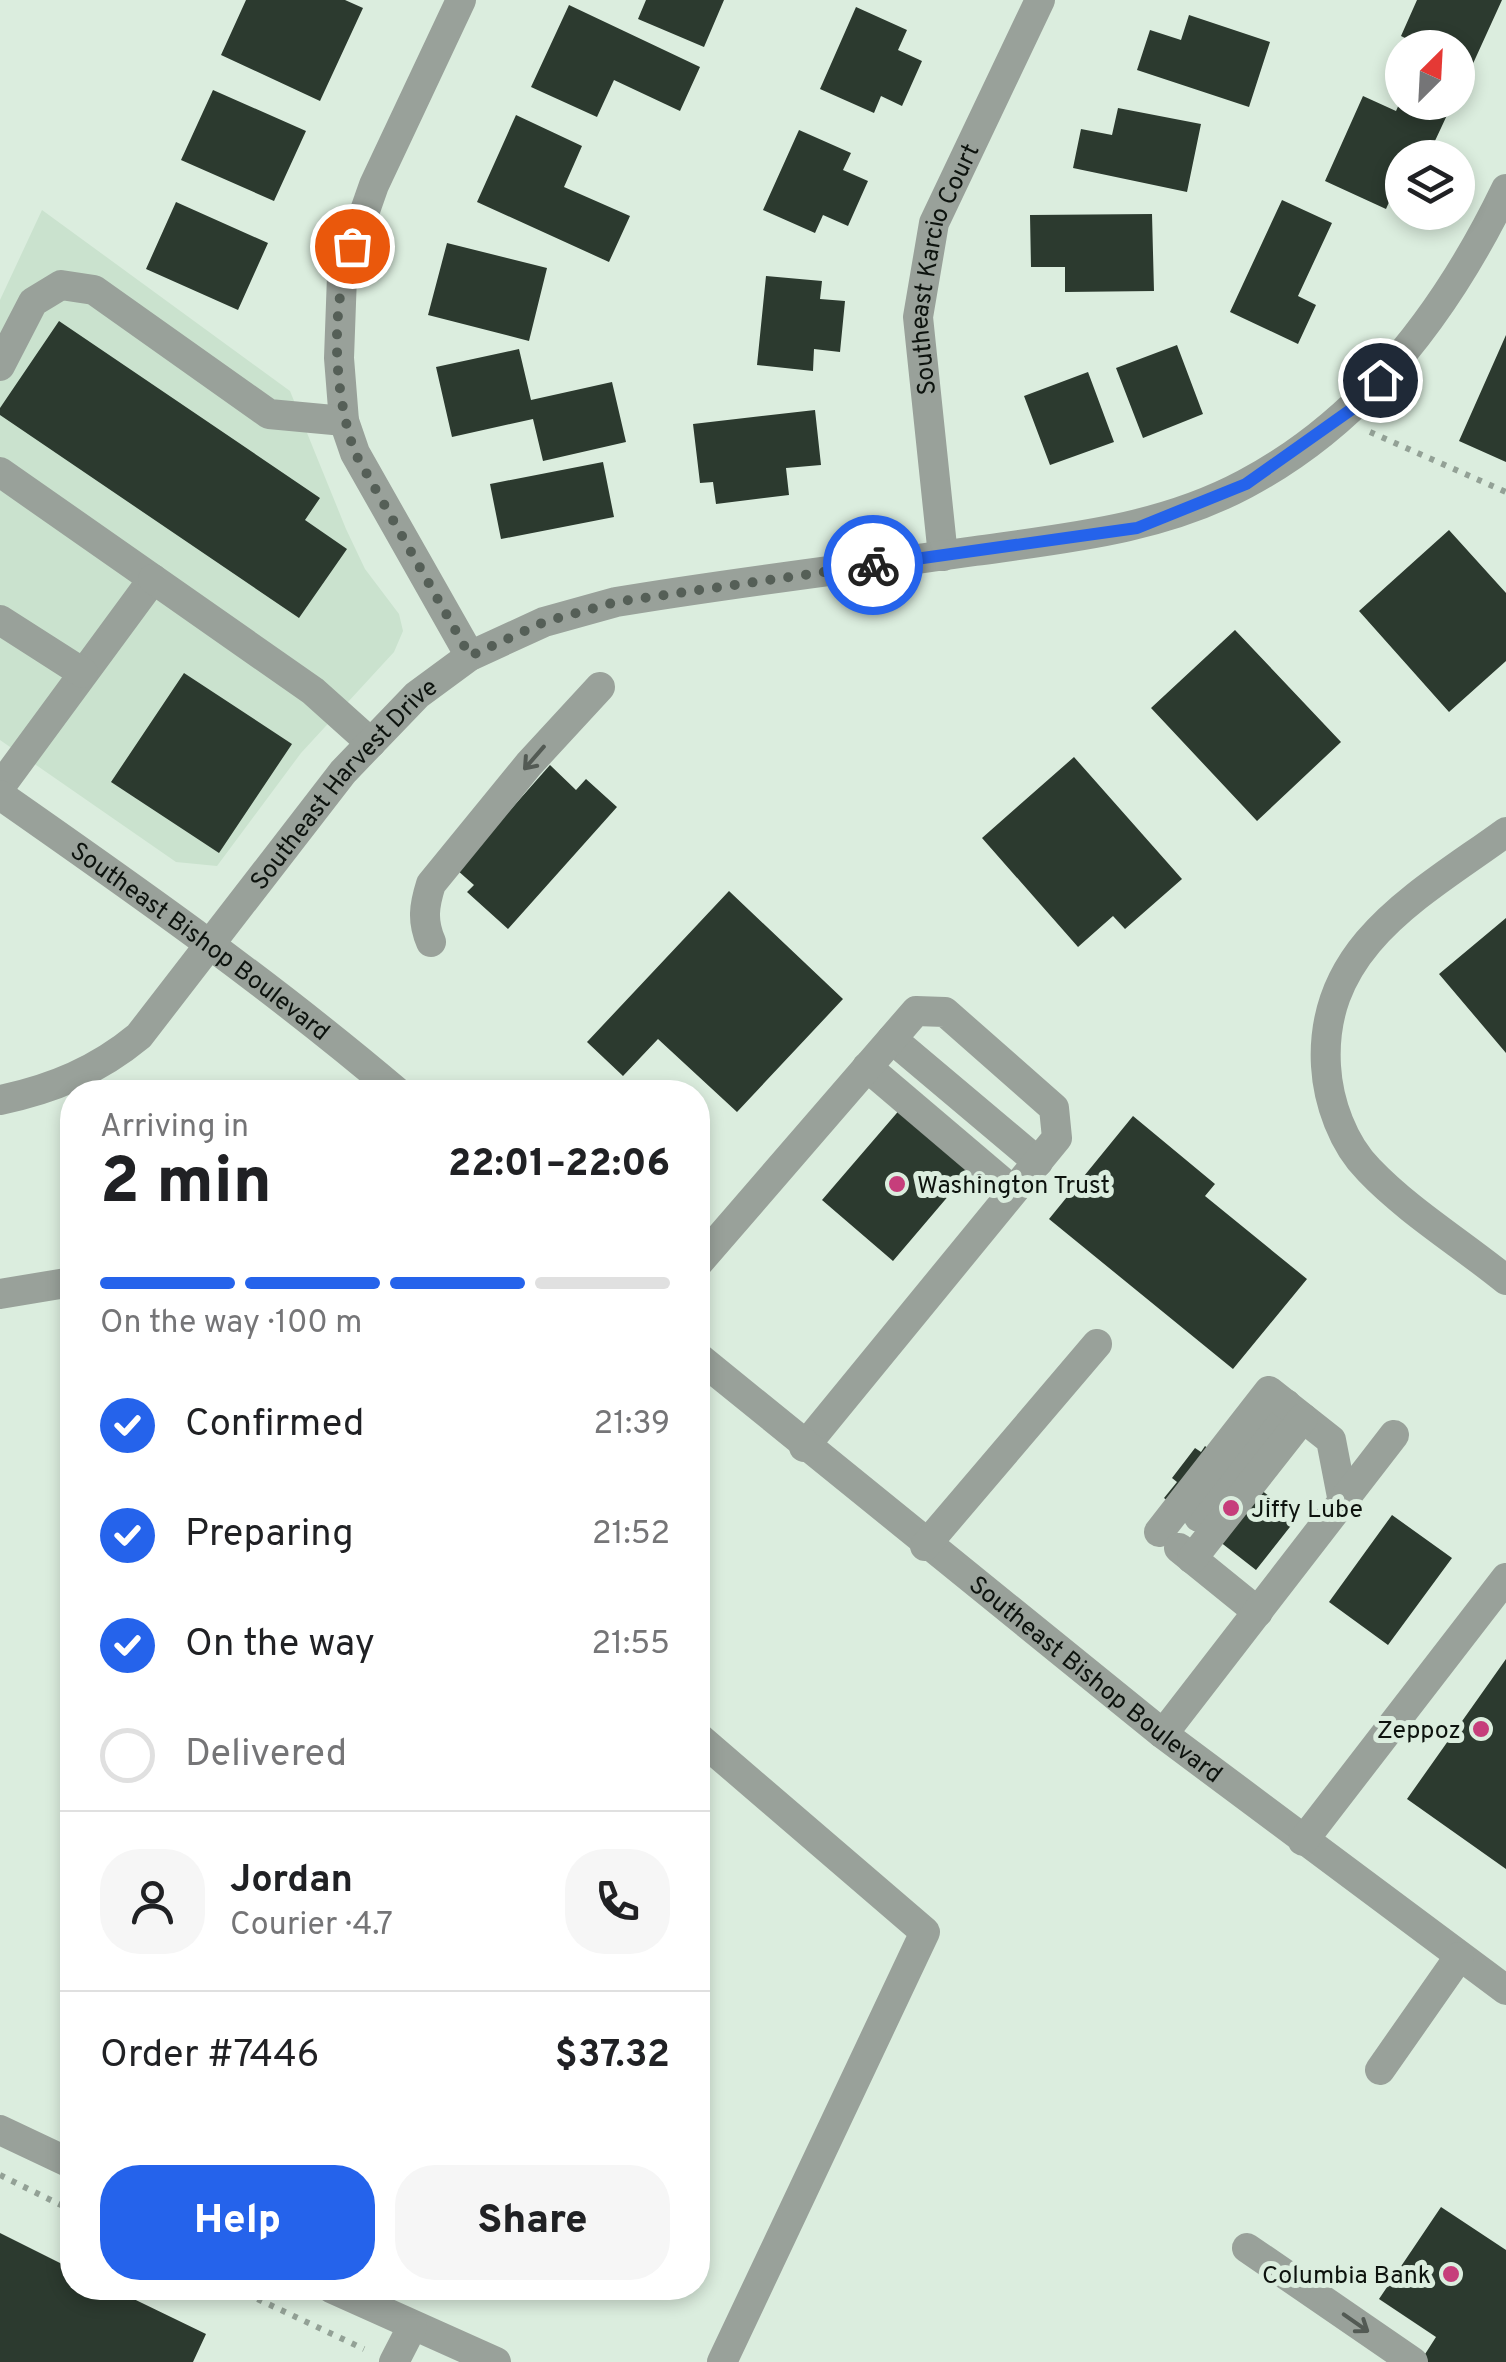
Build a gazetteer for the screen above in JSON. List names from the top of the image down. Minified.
{"streets":{"street":["Southeast Karcio Court","Southeast Harvest Drive","Southeast Bishop Boulevard"]},"crossings":[["Southeast Karcio Court","Southeast Harvest Drive"],["Southeast Harvest Drive","Southeast Bishop Boulevard"]],"places":["Washington Trust","Jiffy Lube","Zeppoz","Columbia Bank"],"north":"top right","page":{"heading":["2 min","Arriving in","22:01–22:06"],"panel":["Jordan","Courier · 4.7","Order #7446","$37.32"],"bar":"On the way · 100 m","list":[["Confirmed","21:39"],["Preparing","21:52"],["On the way","21:55"],"Delivered"],"buttons":["Help","Share"]}}
